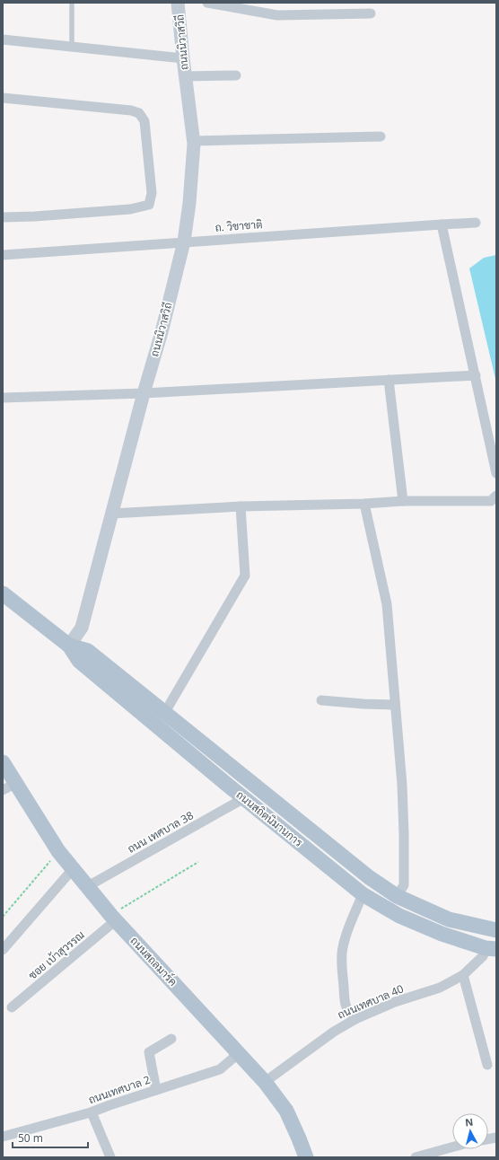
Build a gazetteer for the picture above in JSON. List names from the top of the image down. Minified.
{"streets":{"main road":["ถนนนิวาสวิถี","ถนนสถิตนิมานการ","ถนนสถลมาร์ค"],"street":["ถ. วิชาชาติ","ถนน เทศบาล 38","ซอย เบ้าสุวรรณ","ถนนเทศบาล 40","ถนนเทศบาล 2"]},"crossings":[["ถนนนิวาสวิถี","ถ. วิชาชาติ"],["ถนนนิวาสวิถี","ถนนสถิตนิมานการ"],["ถนนสถิตนิมานการ","ถนน เทศบาล 38"],["ถนนสถิตนิมานการ","ถนนเทศบาล 40"],["ถนน เทศบาล 38","ถนนสถลมาร์ค"],["ซอย เบ้าสุวรรณ","ถนนสถลมาร์ค"],["ถนนสถลมาร์ค","ถนนเทศบาล 40"],["ถนนสถลมาร์ค","ถนนเทศบาล 2"]],"scale_bar":"50 m","north":"top"}
